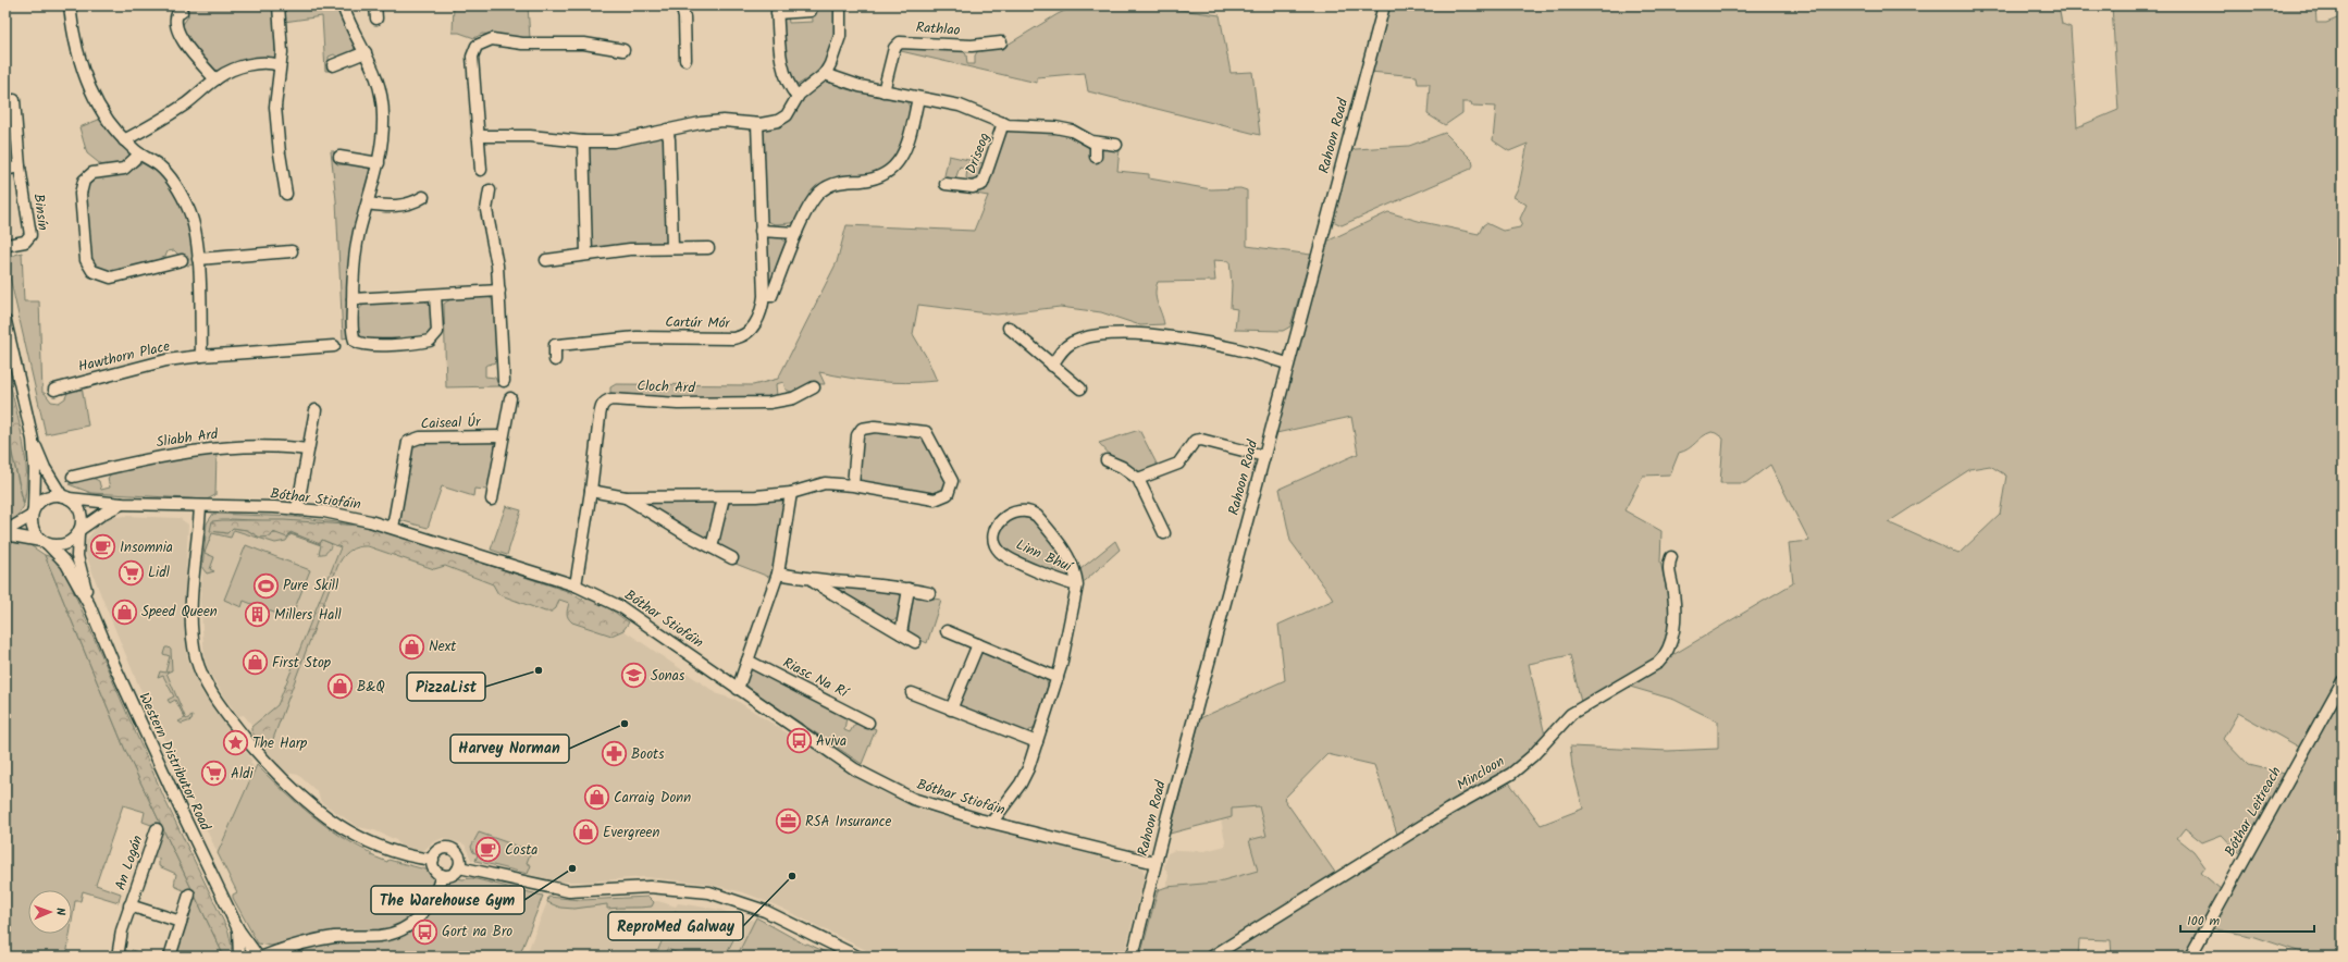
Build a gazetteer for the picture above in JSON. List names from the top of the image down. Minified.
{"streets":{"street":["Rathlao","Rahoon Road","Driseog","Binsín","Cartúr Mór","Hawthorn Place","Cloch Ard","Caiseal Úr","Sliabh Ard","Bóthar Stiofáin","Linn Bhuí","Riasc Na Rí","Western Distributor Road","Mincloon","Bóthar Leitreach","An Logán"]},"crossings":[["Rahoon Road","Bóthar Stiofáin"],["Cloch Ard","Bóthar Stiofáin"],["Caiseal Úr","Bóthar Stiofáin"],["Bóthar Stiofáin","Linn Bhuí"],["Bóthar Stiofáin","Western Distributor Road"]],"places":{"cafe":["Insomnia","Costa"],"supermarket":["Lidl","Aldi"],"sports":["Pure Skill"],"shop":["Speed Queen","Next","First Stop","B&Q","Carraig Donn","Evergreen"],"building":["Millers Hall"],"other":["PizzaList","Harvey Norman","The Warehouse Gym","ReproMed Galway"],"school or university":["Sonas"],"bus stop":["Aviva","Gort na Bro"],"place":["The Harp"],"pharmacy":["Boots"],"office":["RSA Insurance"]},"scale_bar":"100 m","north":"right"}
